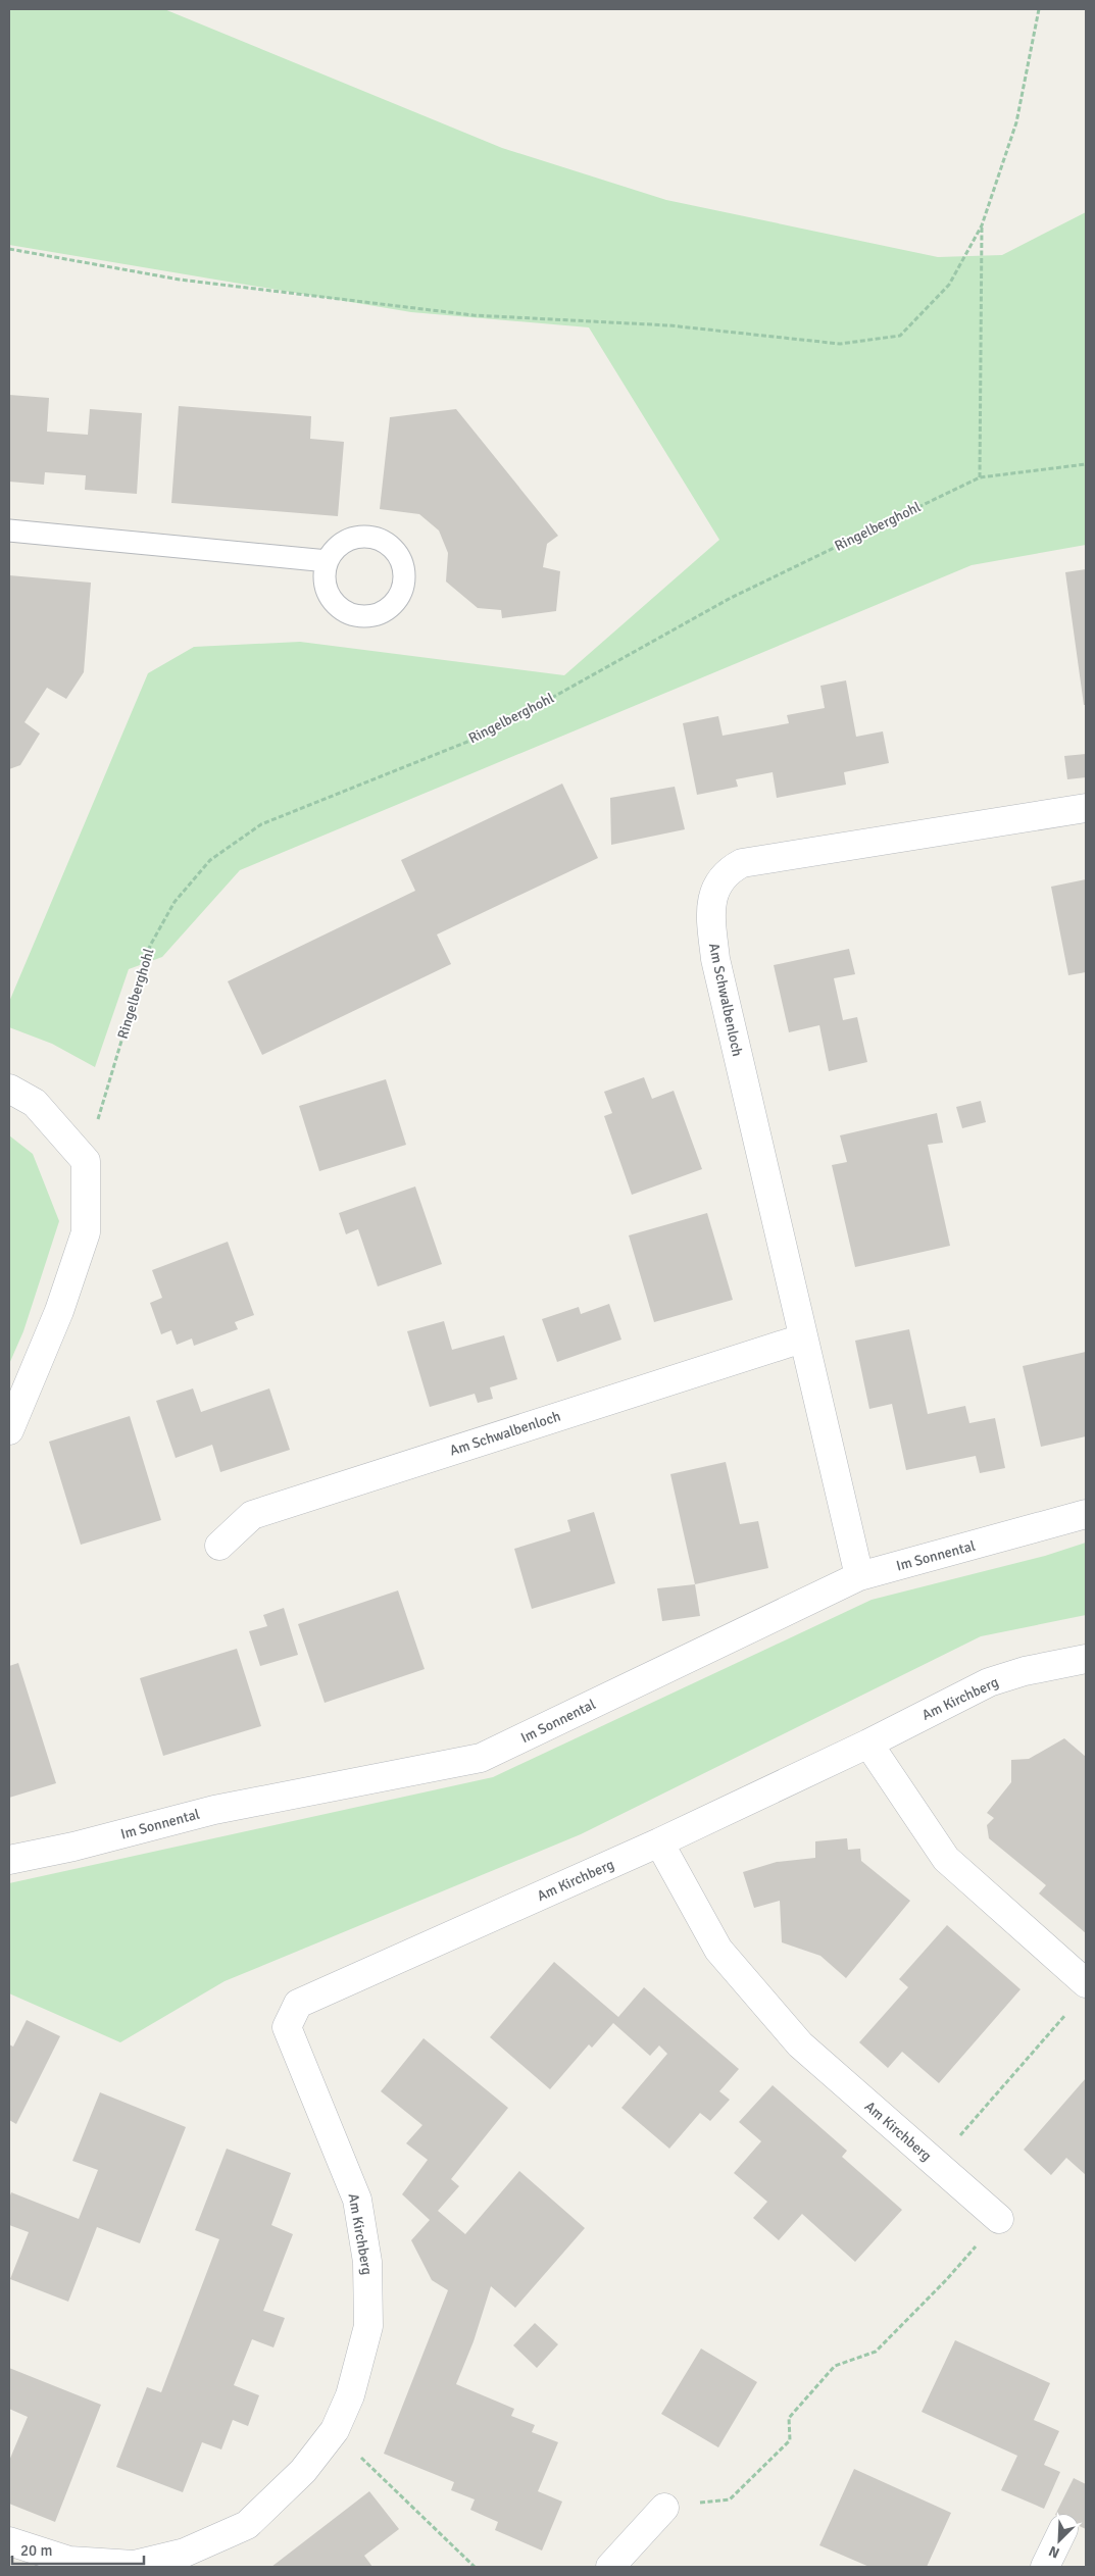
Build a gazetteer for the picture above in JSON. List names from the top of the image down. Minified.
{"streets":{"street":["Am Schwalbenloch","Im Sonnental","Am Kirchberg"],"path":["Ringelberghohl"]},"crossings":[["Am Schwalbenloch","Im Sonnental"]],"scale_bar":"20 m","north":"bottom left"}
